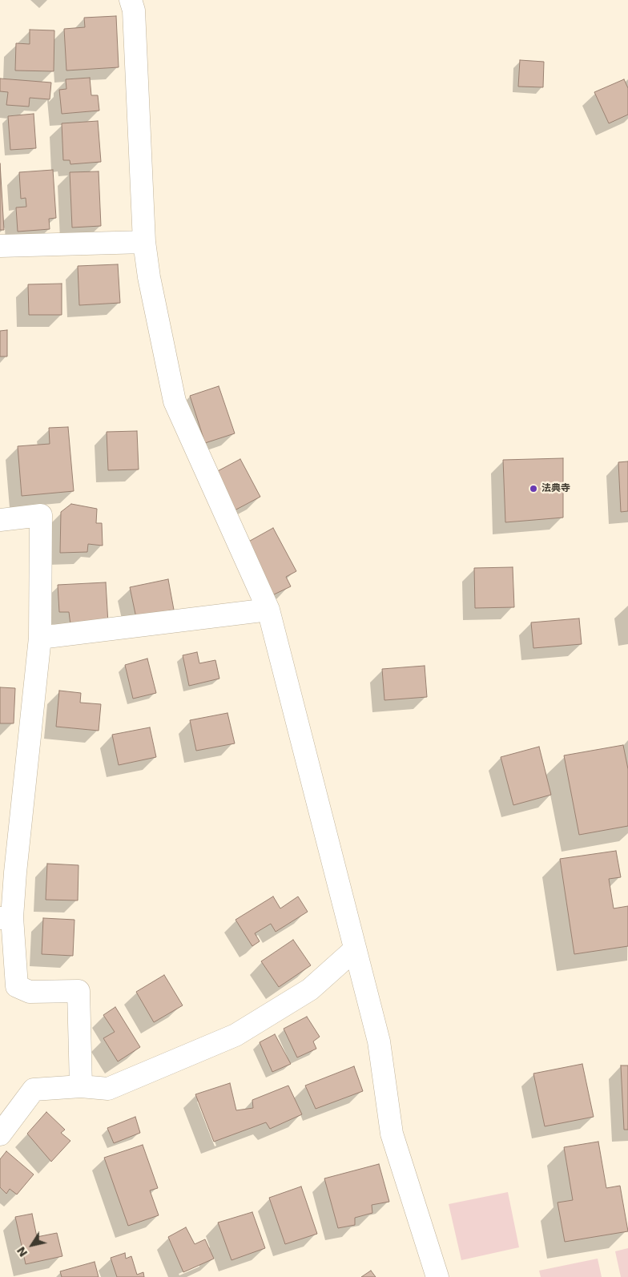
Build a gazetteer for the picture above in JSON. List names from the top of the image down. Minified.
{"places":["法典寺"],"north":"bottom left"}
